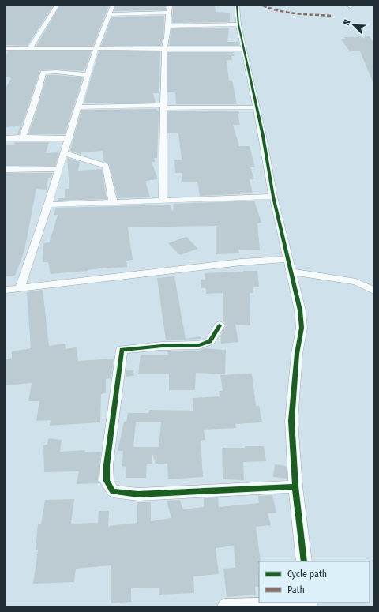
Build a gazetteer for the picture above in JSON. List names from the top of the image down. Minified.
{"legend":["Cycle path","Path"],"north":"top left"}
